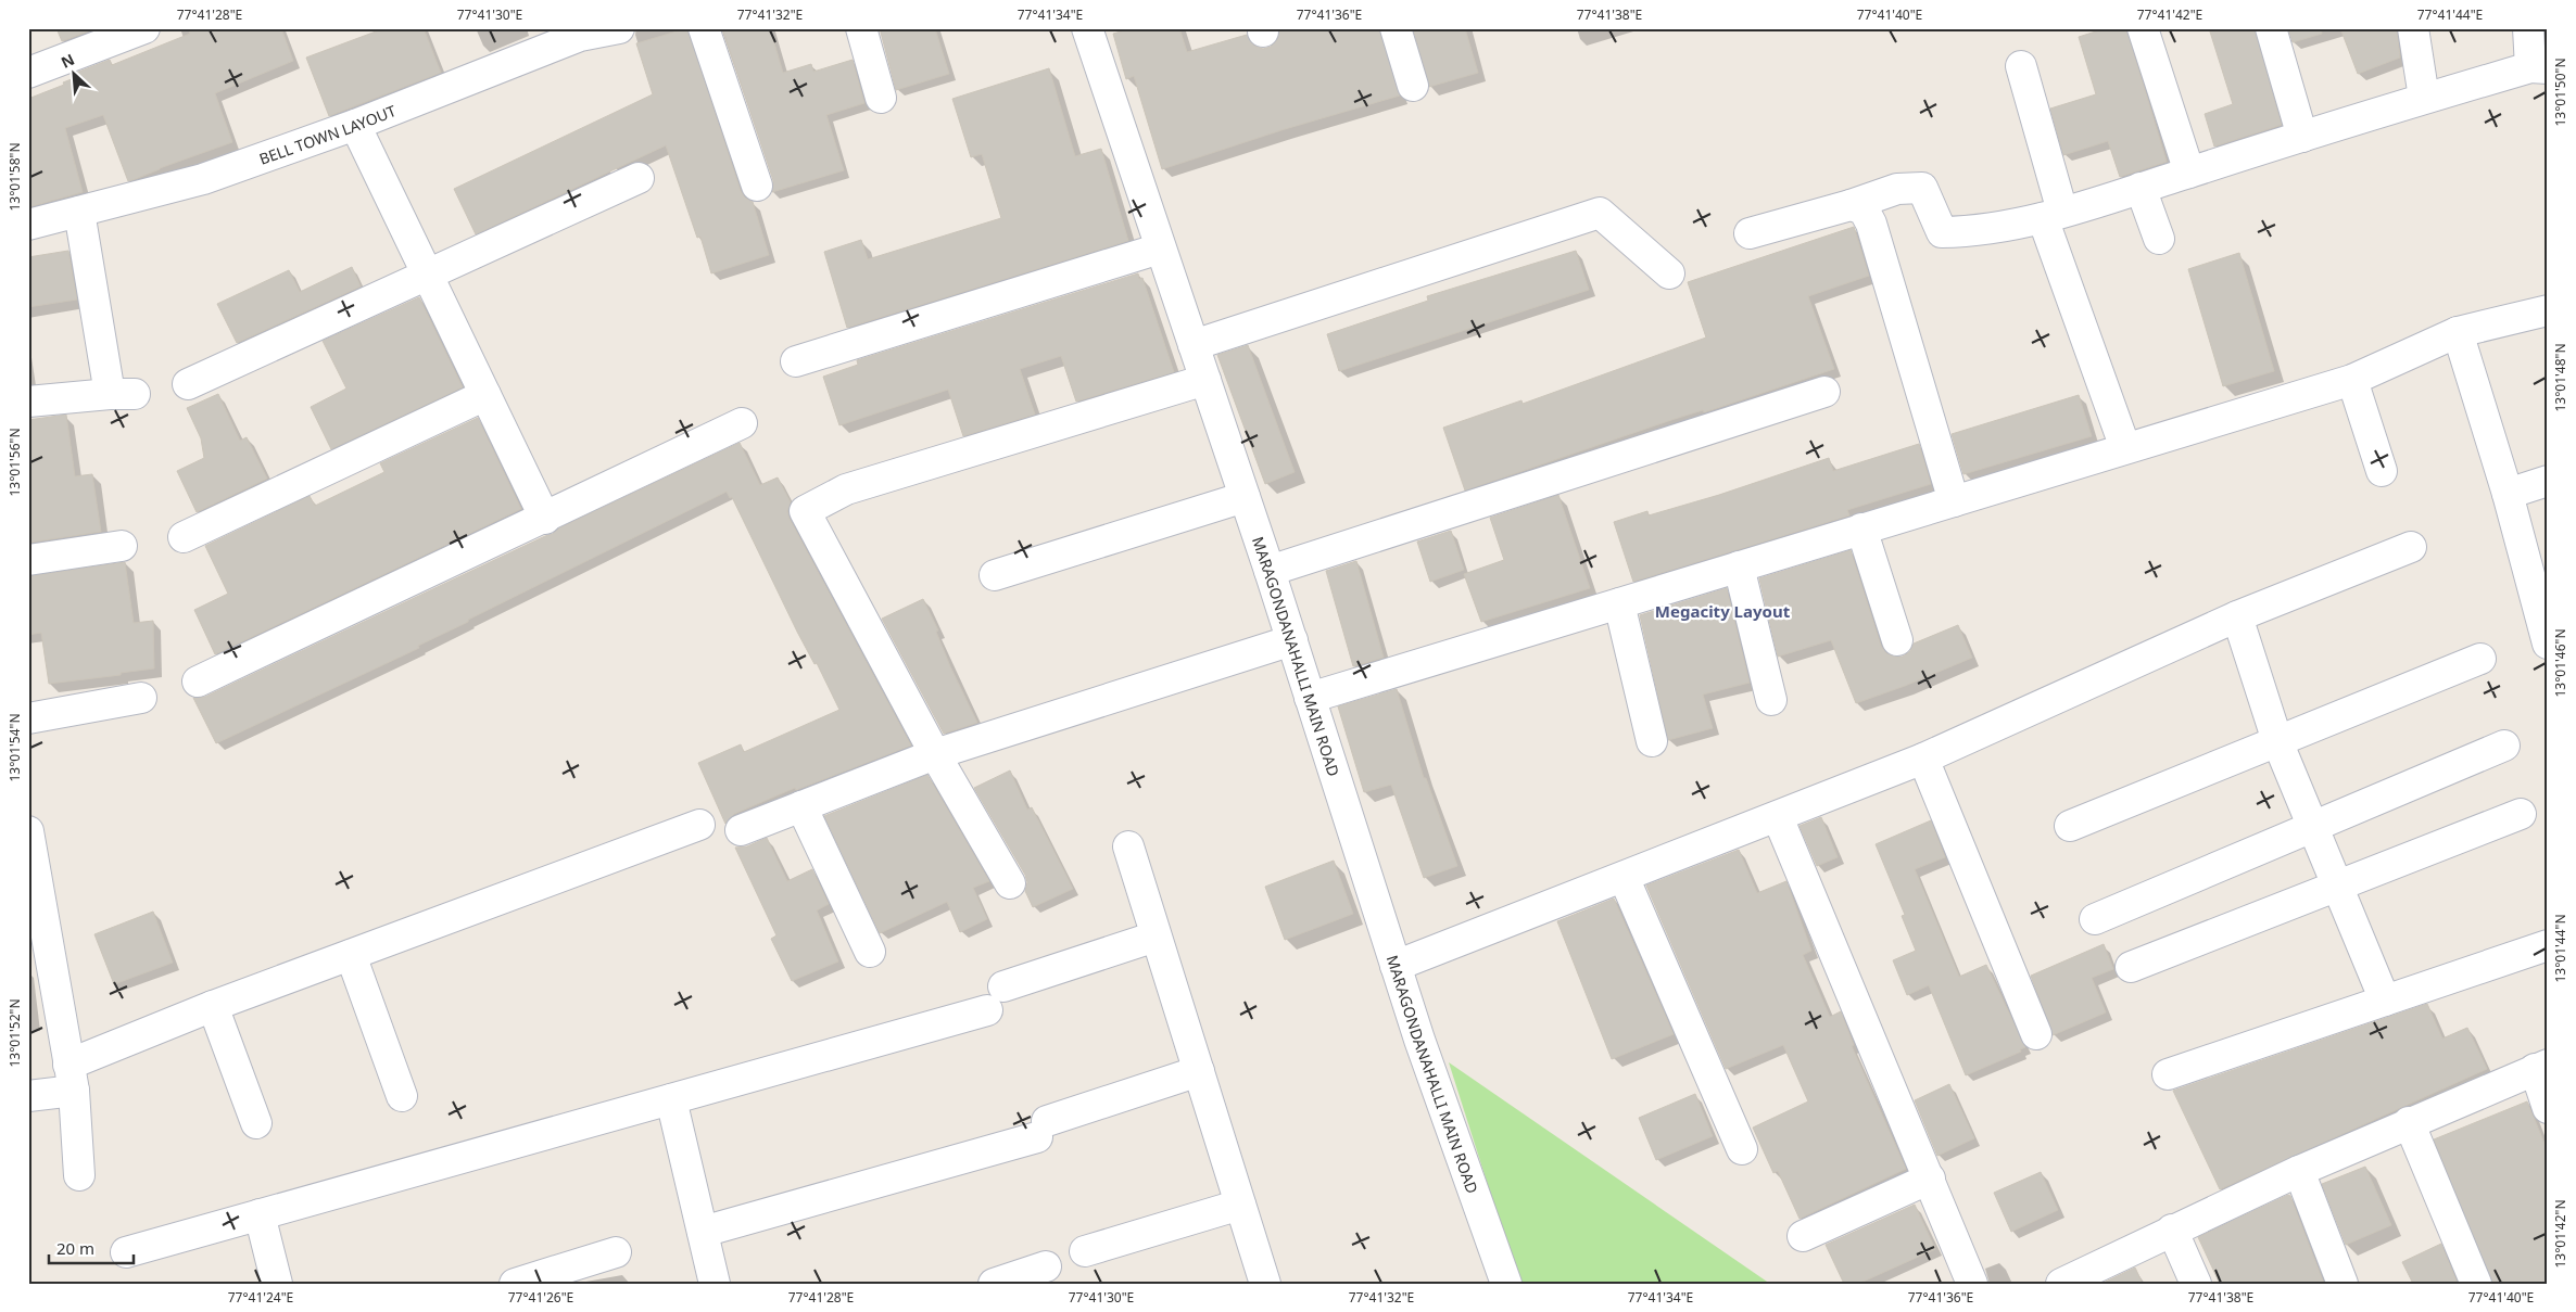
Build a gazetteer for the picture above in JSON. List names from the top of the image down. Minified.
{"streets":{"street":["BELL TOWN LAYOUT","MARAGONDANAHALLI MAIN ROAD"]},"districts":["Megacity Layout"],"scale_bar":"20 m","north":"top left","coordinates":["77°41'28\"E","77°41'30\"E","77°41'32\"E","77°41'34\"E","77°41'36\"E","77°41'38\"E","77°41'40\"E","77°41'42\"E","77°41'44\"E","13°01'50\"N","13°01'58\"N","13°01'48\"N","13°01'56\"N","13°01'46\"N","13°01'54\"N","13°01'44\"N","13°01'52\"N","13°01'42\"N","77°41'24\"E","77°41'26\"E"]}
